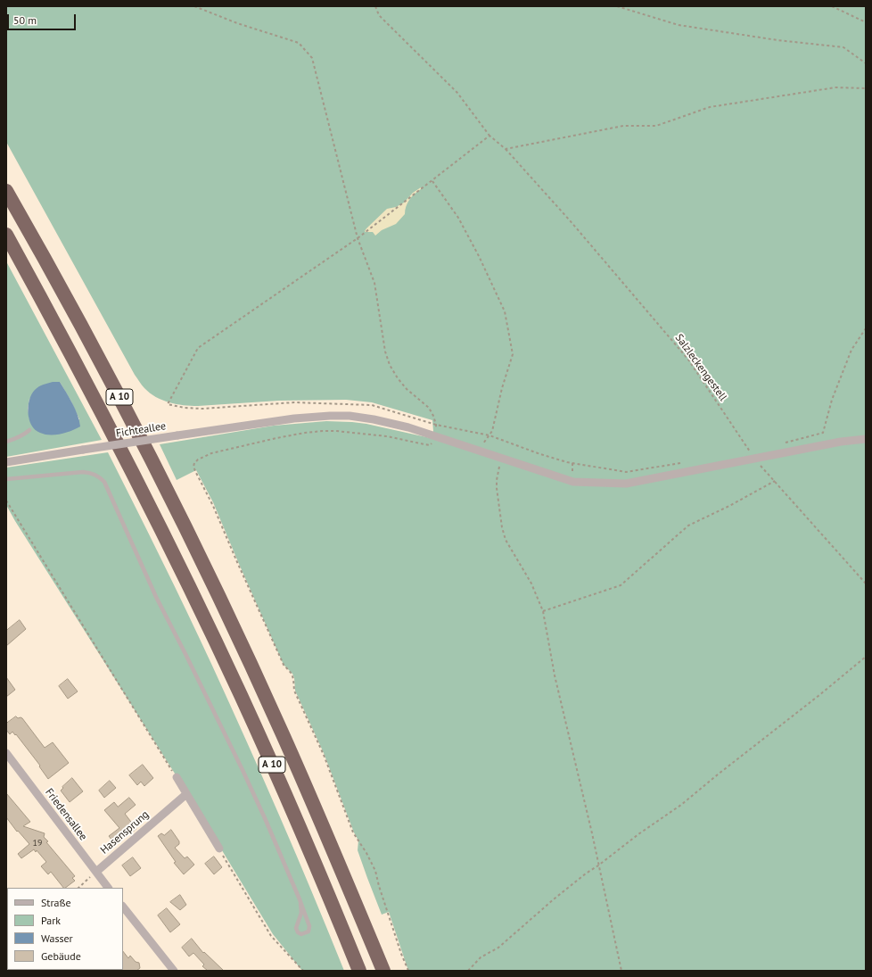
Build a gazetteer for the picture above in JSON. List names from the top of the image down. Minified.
{"streets":{"highway":["A 10"],"street":["Fichteallee","Friedensallee","Hasensprung"],"path":["Salzleckengestell"]},"crossings":[["Salzleckengestell","Fichteallee"],["Friedensallee","Hasensprung"]],"house_numbers":["19"],"legend":["Straße","Park","Wasser","Gebäude"],"scale_bar":"50 m"}
